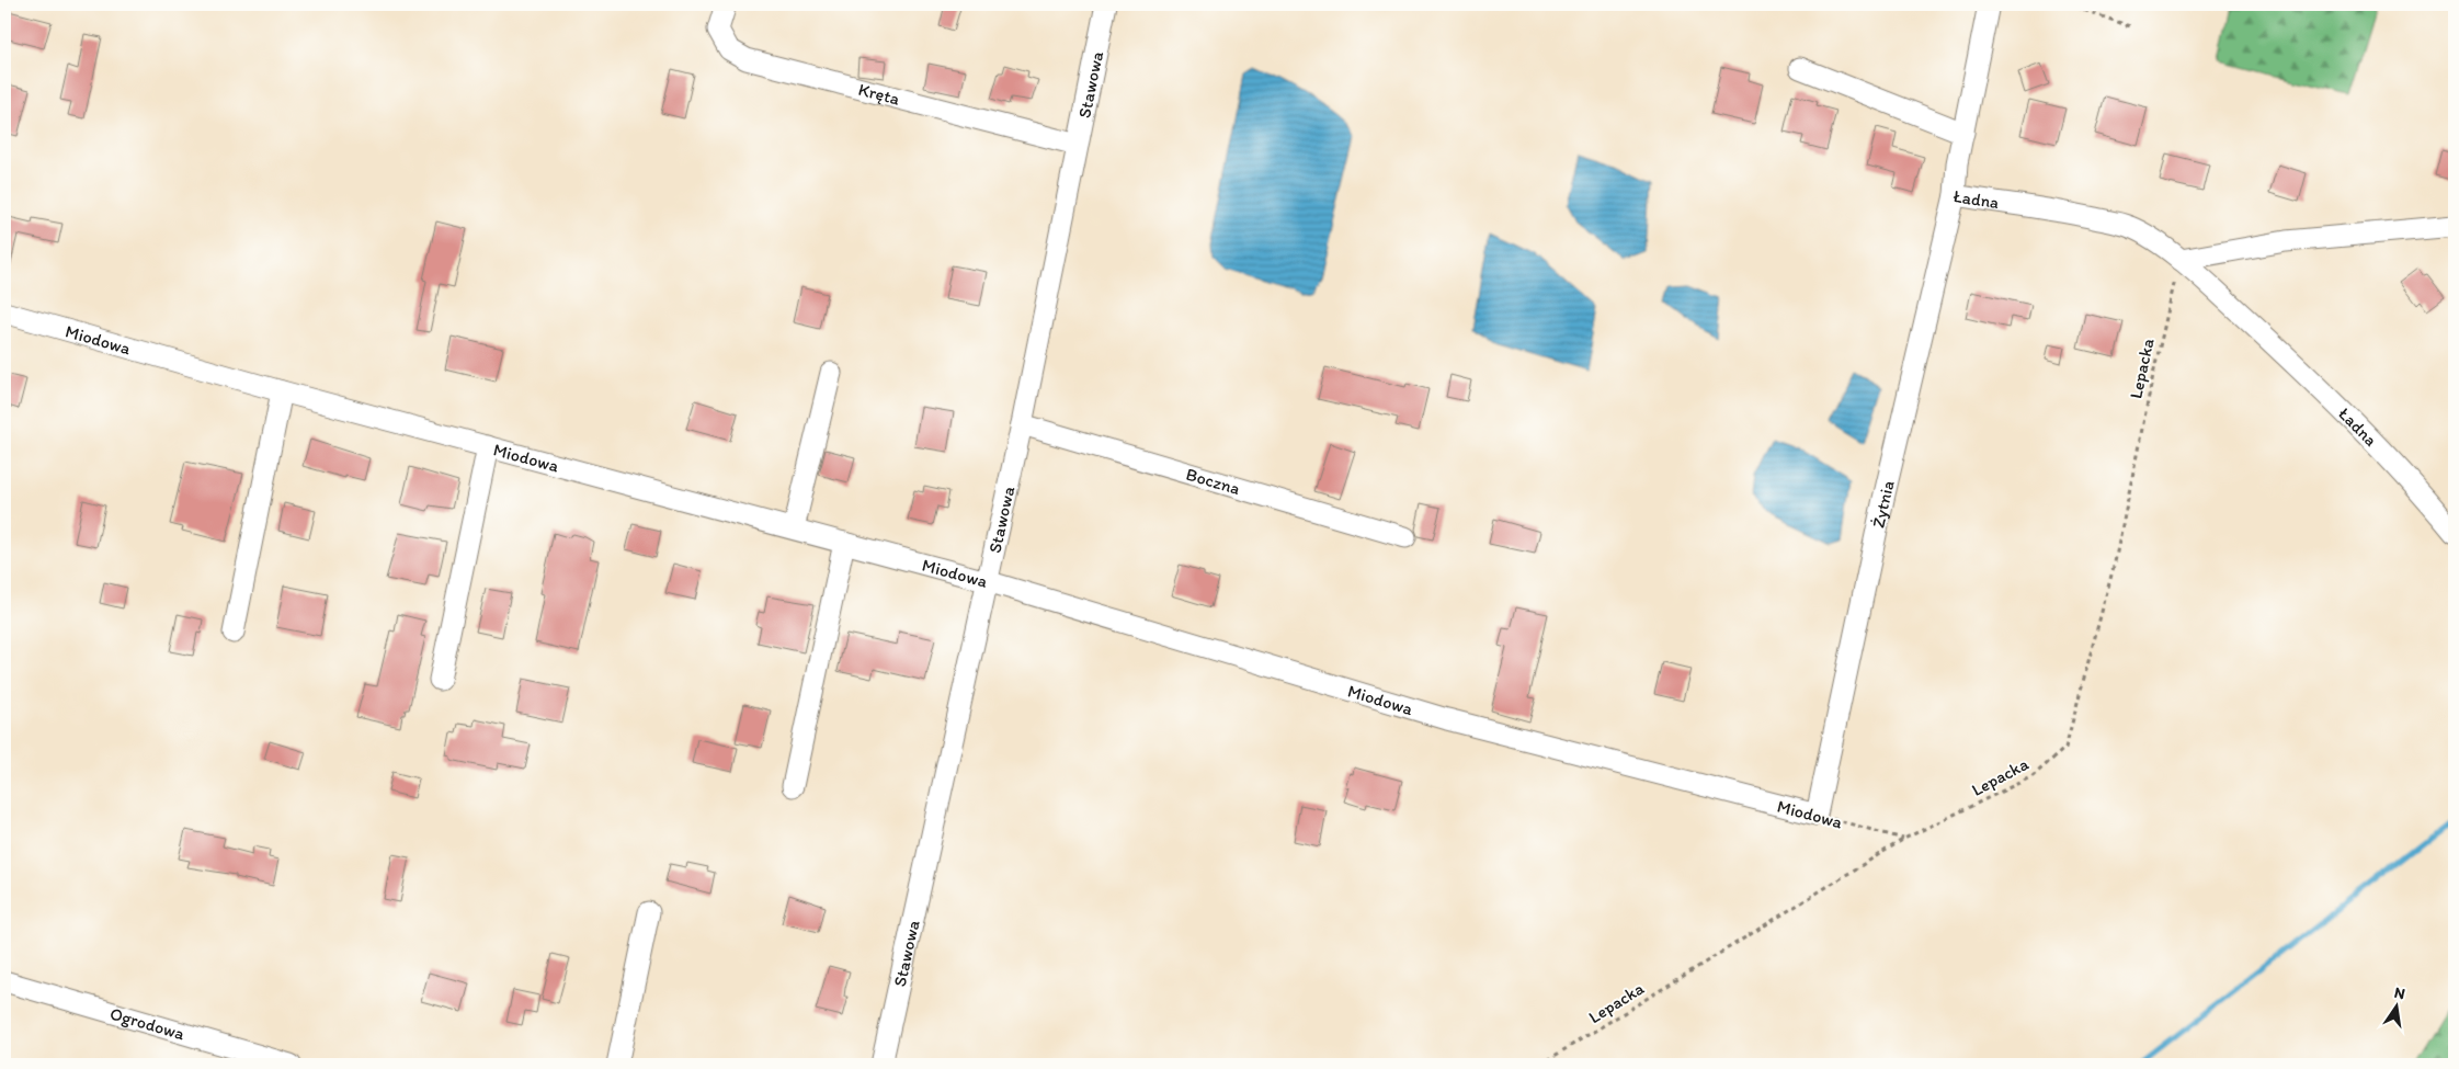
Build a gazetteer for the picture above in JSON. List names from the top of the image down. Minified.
{"streets":{"street":["Stawowa","Kręta","Ładna","Miodowa","Boczna","Żytnia","Ogrodowa"],"path":["Lepacka"]},"crossings":[["Stawowa","Kręta"],["Stawowa","Miodowa"],["Stawowa","Boczna"],["Ładna","Lepacka"],["Ładna","Żytnia"],["Miodowa","Lepacka"],["Miodowa","Żytnia"]],"north":"top"}
